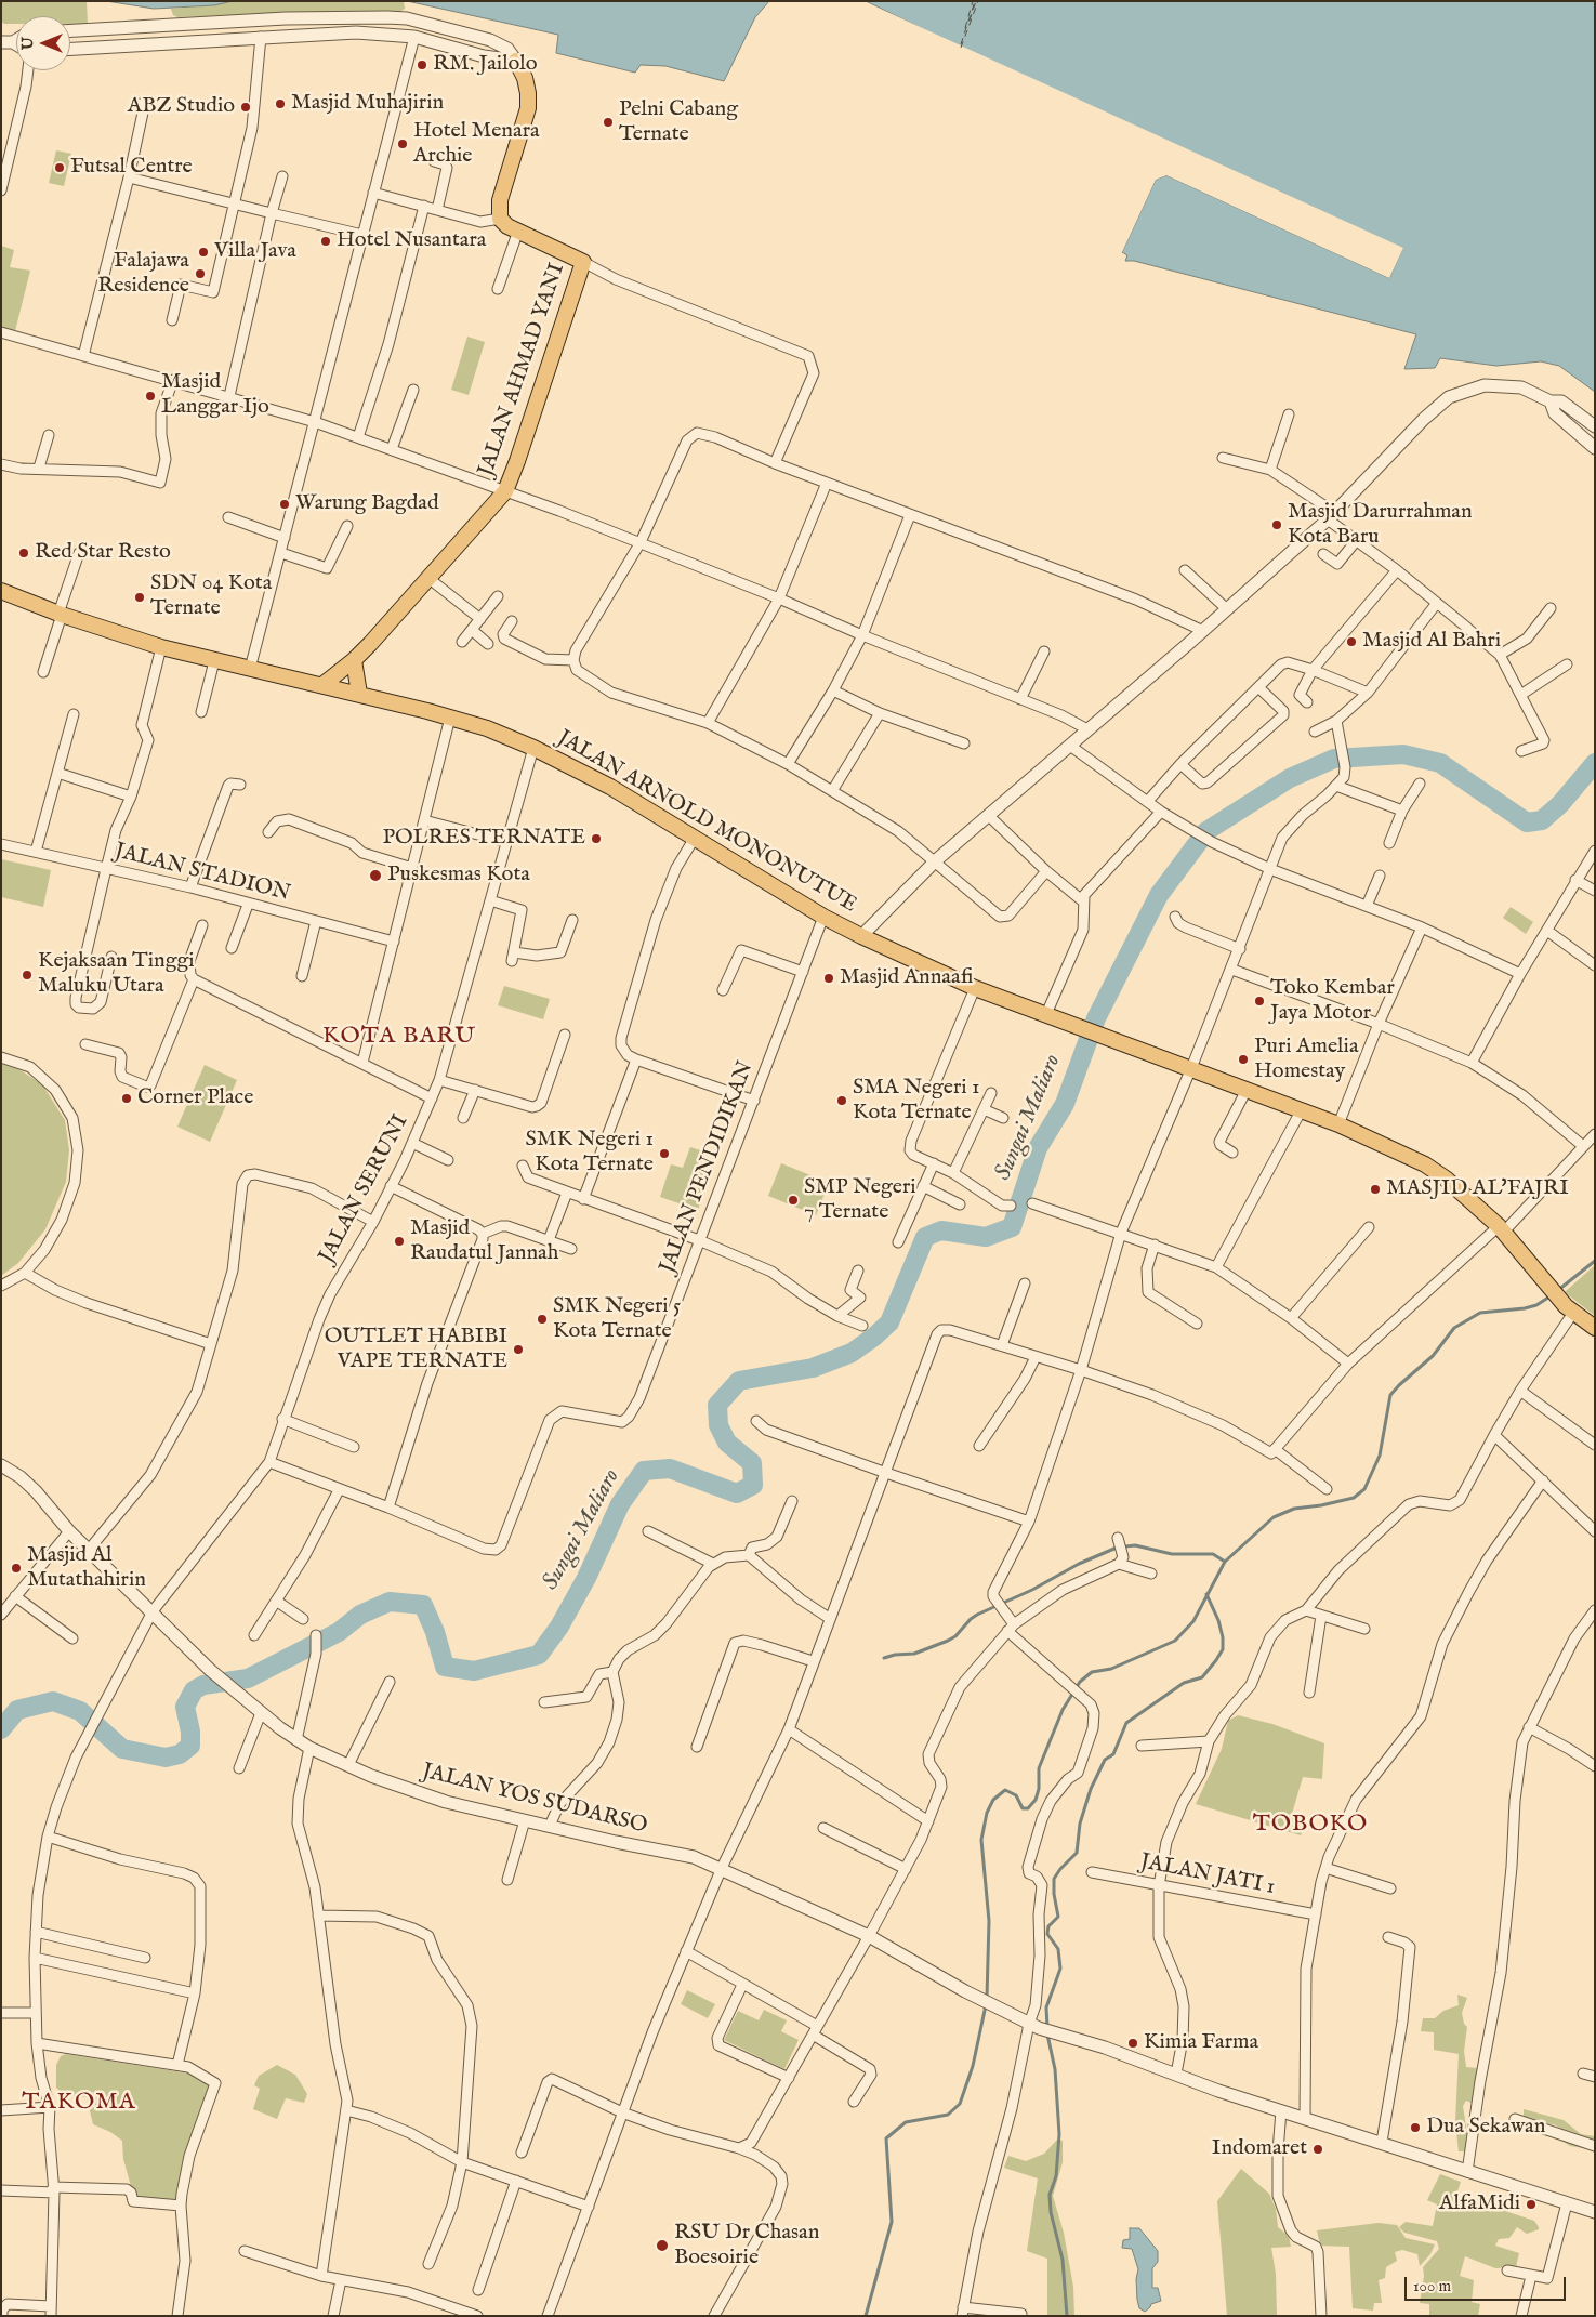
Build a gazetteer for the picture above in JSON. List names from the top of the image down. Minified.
{"streets":{"highway":["JALAN AHMAD YANI","JALAN ARNOLD MONONUTUE"],"street":["JALAN STADION","JALAN PENDIDIKAN","JALAN SERUNI","JALAN YOS SUDARSO","JALAN JATI 1"]},"crossings":[["JALAN AHMAD YANI","JALAN ARNOLD MONONUTUE"],["JALAN ARNOLD MONONUTUE","JALAN PENDIDIKAN"],["JALAN ARNOLD MONONUTUE","JALAN SERUNI"],["JALAN PENDIDIKAN","JALAN SERUNI"],["JALAN SERUNI","JALAN YOS SUDARSO"]],"districts":["KOTA BARU","TOBOKO","TAKOMA"],"water":["Sungai Maliaro"],"places":["RM. Jailolo","Masjid Muhajirin","ABZ Studio","Pelni Cabang Ternate","Hotel Menara Archie","Futsal Centre","Hotel Nusantara","Villa Java","Falajawa Residence","Masjid Langgar Ijo","Warung Bagdad","Masjid Darurrahman Kota Baru","Red Star Resto","SDN 04 Kota Ternate","Masjid Al Bahri","POLRES TERNATE","Puskesmas Kota","Kejaksaan Tinggi Maluku Utara","Masjid Annaafi","Toko Kembar Jaya Motor","Puri Amelia Homestay","Corner Place","SMA Negeri 1 Kota Ternate","SMK Negeri 1 Kota Ternate","MASJID AL'FAJRI","SMP Negeri 7 Ternate","Masjid Raudatul Jannah","SMK Negeri 5 Kota Ternate","OUTLET HABIBI VAPE TERNATE","Masjid Al Mutathahirin","Kimia Farma","Dua Sekawan","Indomaret","AlfaMidi","RSU Dr Chasan Boesoirie"],"scale_bar":"100 m","north":"left"}
